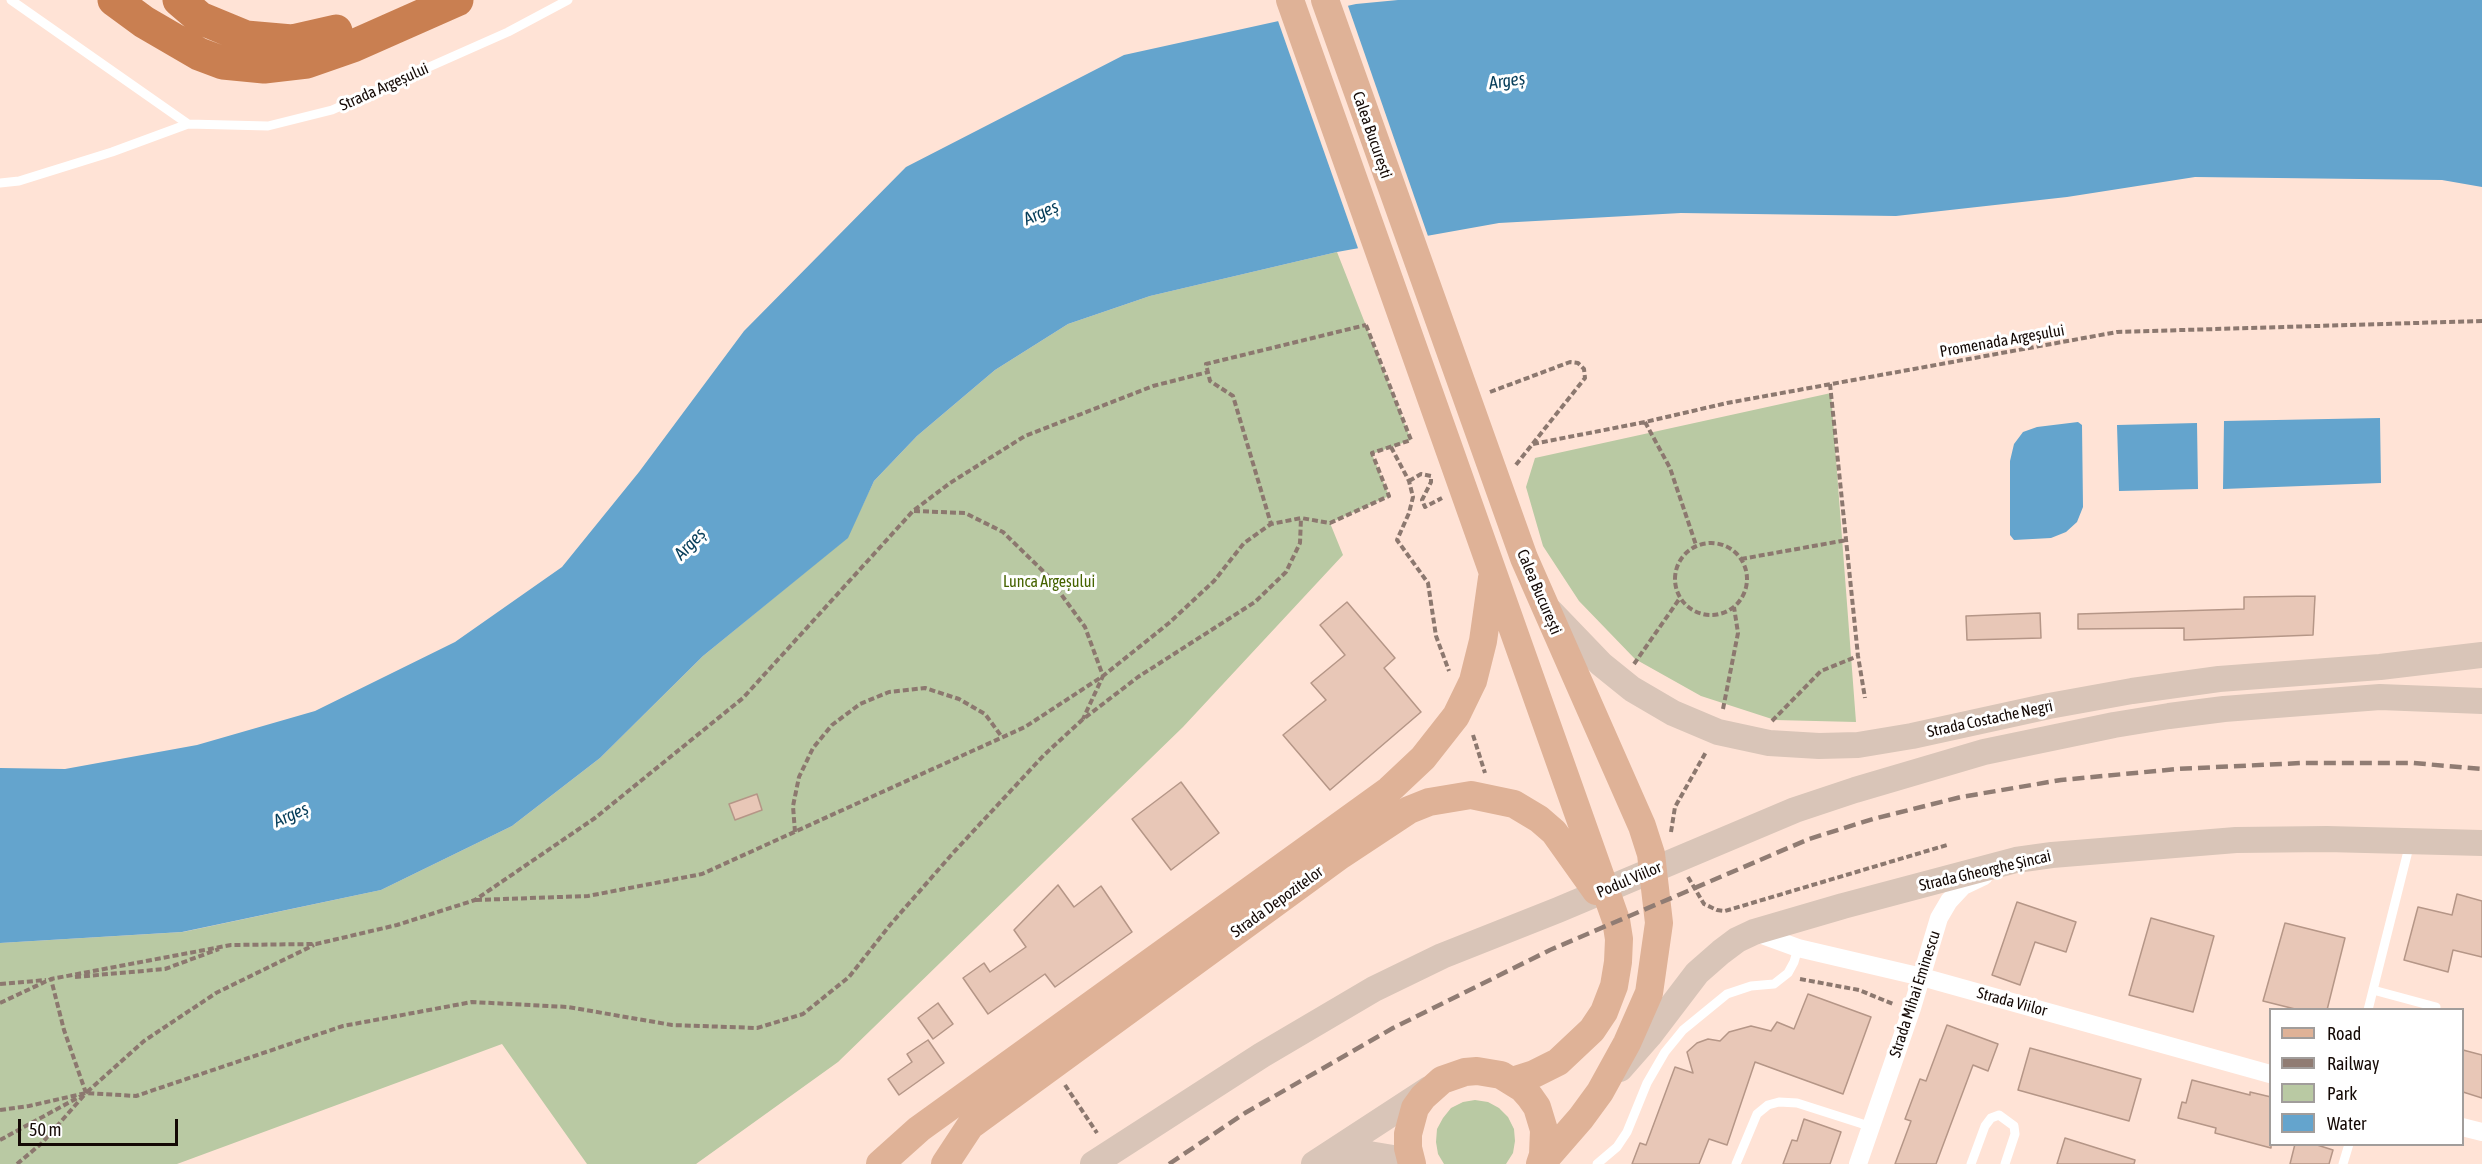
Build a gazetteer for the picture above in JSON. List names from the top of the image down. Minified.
{"streets":{"main road":["Calea București","Strada Costache Negri","Strada Gheorghe Șincai","Podul Viilor","Strada Depozitelor"],"street":["Strada Mihai Eminescu","Strada Viilor"],"lane":["Strada Argeșului"],"path":["Promenada Argeșului"]},"crossings":[["Calea București","Strada Costache Negri"],["Calea București","Strada Gheorghe Șincai"],["Calea București","Strada Depozitelor"],["Strada Costache Negri","Podul Viilor"],["Strada Gheorghe Șincai","Strada Mihai Eminescu"],["Strada Gheorghe Șincai","Strada Viilor"],["Strada Mihai Eminescu","Strada Viilor"]],"water":["Argeș"],"parks":["Lunca Argeșului"],"legend":["Road","Railway","Park","Water"],"scale_bar":"50 m"}
